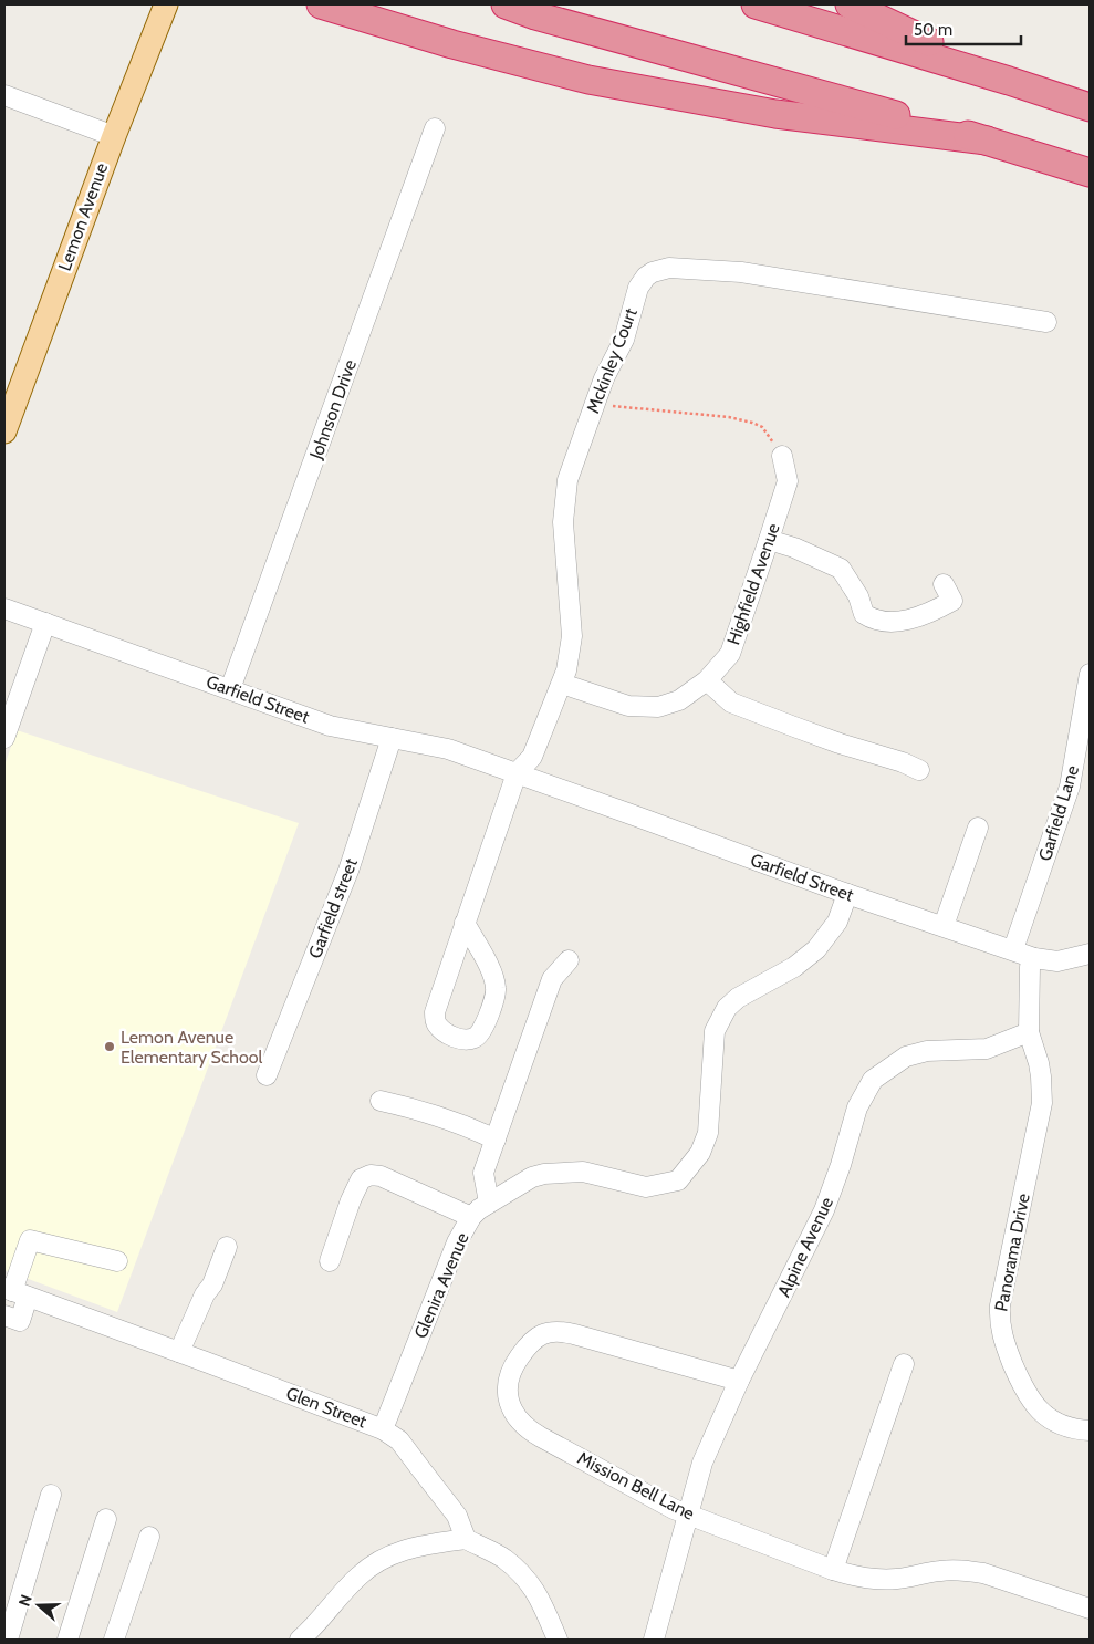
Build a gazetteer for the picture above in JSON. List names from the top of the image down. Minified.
{"streets":{"main road":["Lemon Avenue"],"street":["Mckinley Court","Johnson Drive","Highfield Avenue","Garfield Street","Garfield Lane","Garfield street","Alpine Avenue","Panorama Drive","Glenira Avenue","Glen Street","Mission Bell Lane"]},"crossings":[["Mckinley Court","Highfield Avenue"],["Johnson Drive","Garfield Street"],["Garfield Street","Garfield Lane"],["Garfield Street","Garfield street"],["Garfield Street","Glenira Avenue"],["Alpine Avenue","Panorama Drive"],["Alpine Avenue","Mission Bell Lane"],["Glenira Avenue","Glen Street"]],"places":["Lemon Avenue Elementary School"],"scale_bar":"50 m","north":"left"}
